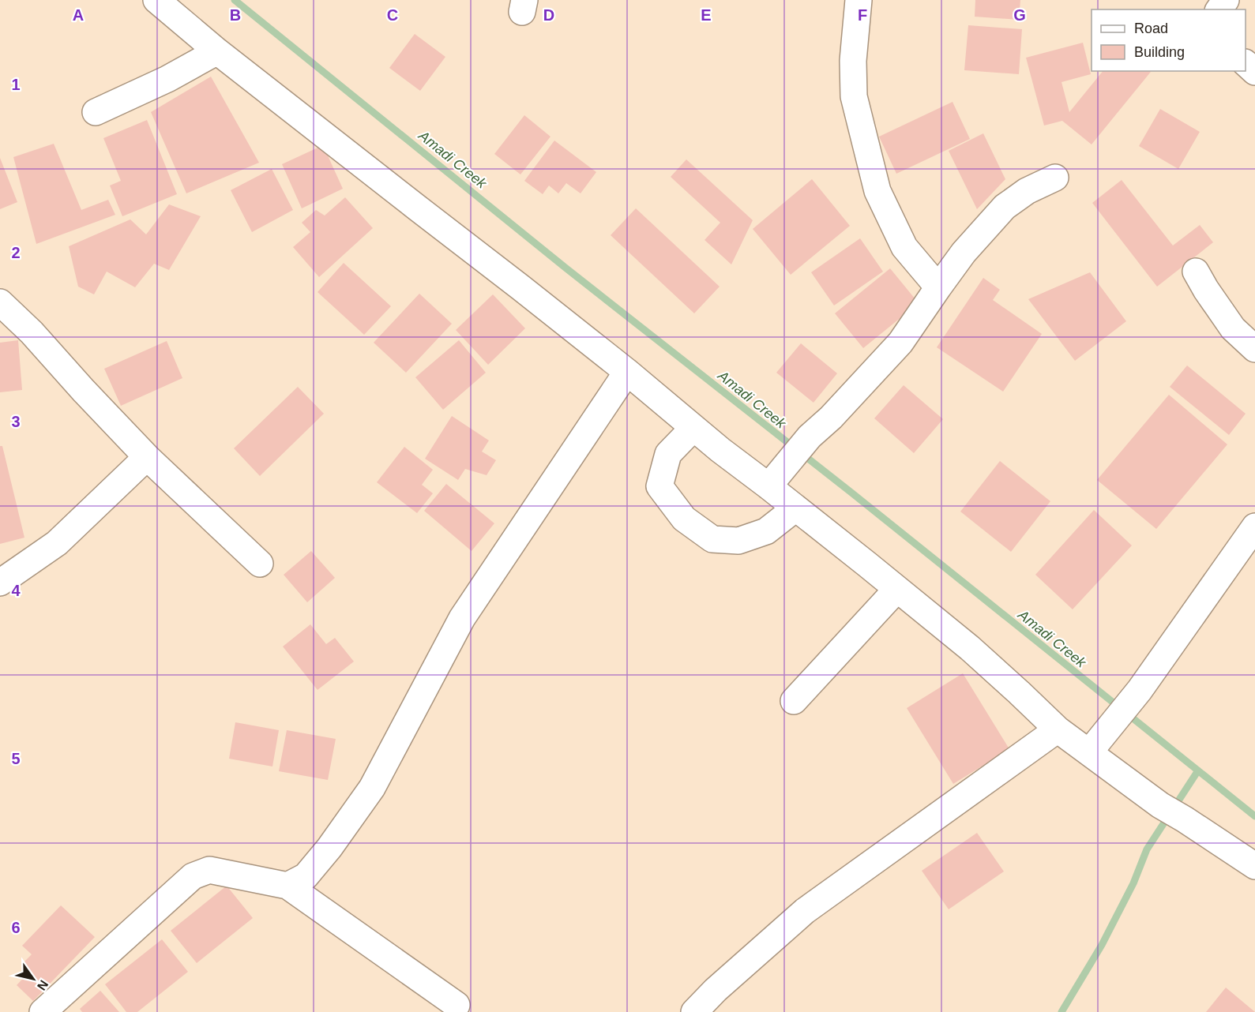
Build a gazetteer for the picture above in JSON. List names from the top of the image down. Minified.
{"water":["Amadi Creek"],"legend":["Road","Building"],"north":"bottom right","grid":{"columns":["A","B","C","D","E","F","G"],"rows":["1","2","3","4","5","6"]}}
